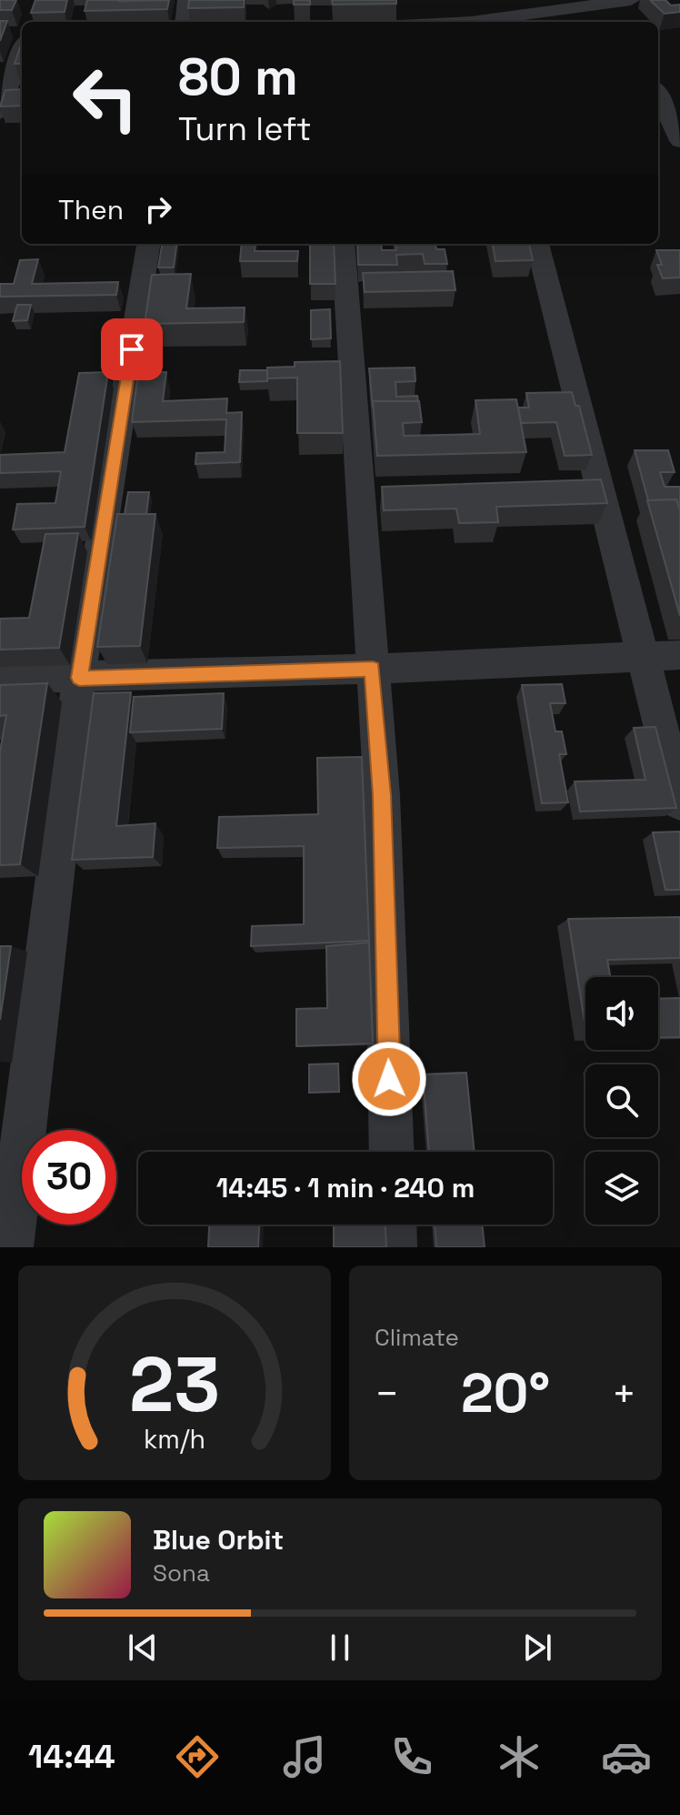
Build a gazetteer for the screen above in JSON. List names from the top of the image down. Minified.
{"page":{"turn":["80 m","Turn left"],"then":"Then","limit":"30","trip":"14:45 · 1 min · 240 m","tile":"Climate","heat":["−","20°","+"],"song":["Blue Orbit","Sona"],"tabs":"14:44","gauge":["23","km/h"]}}
